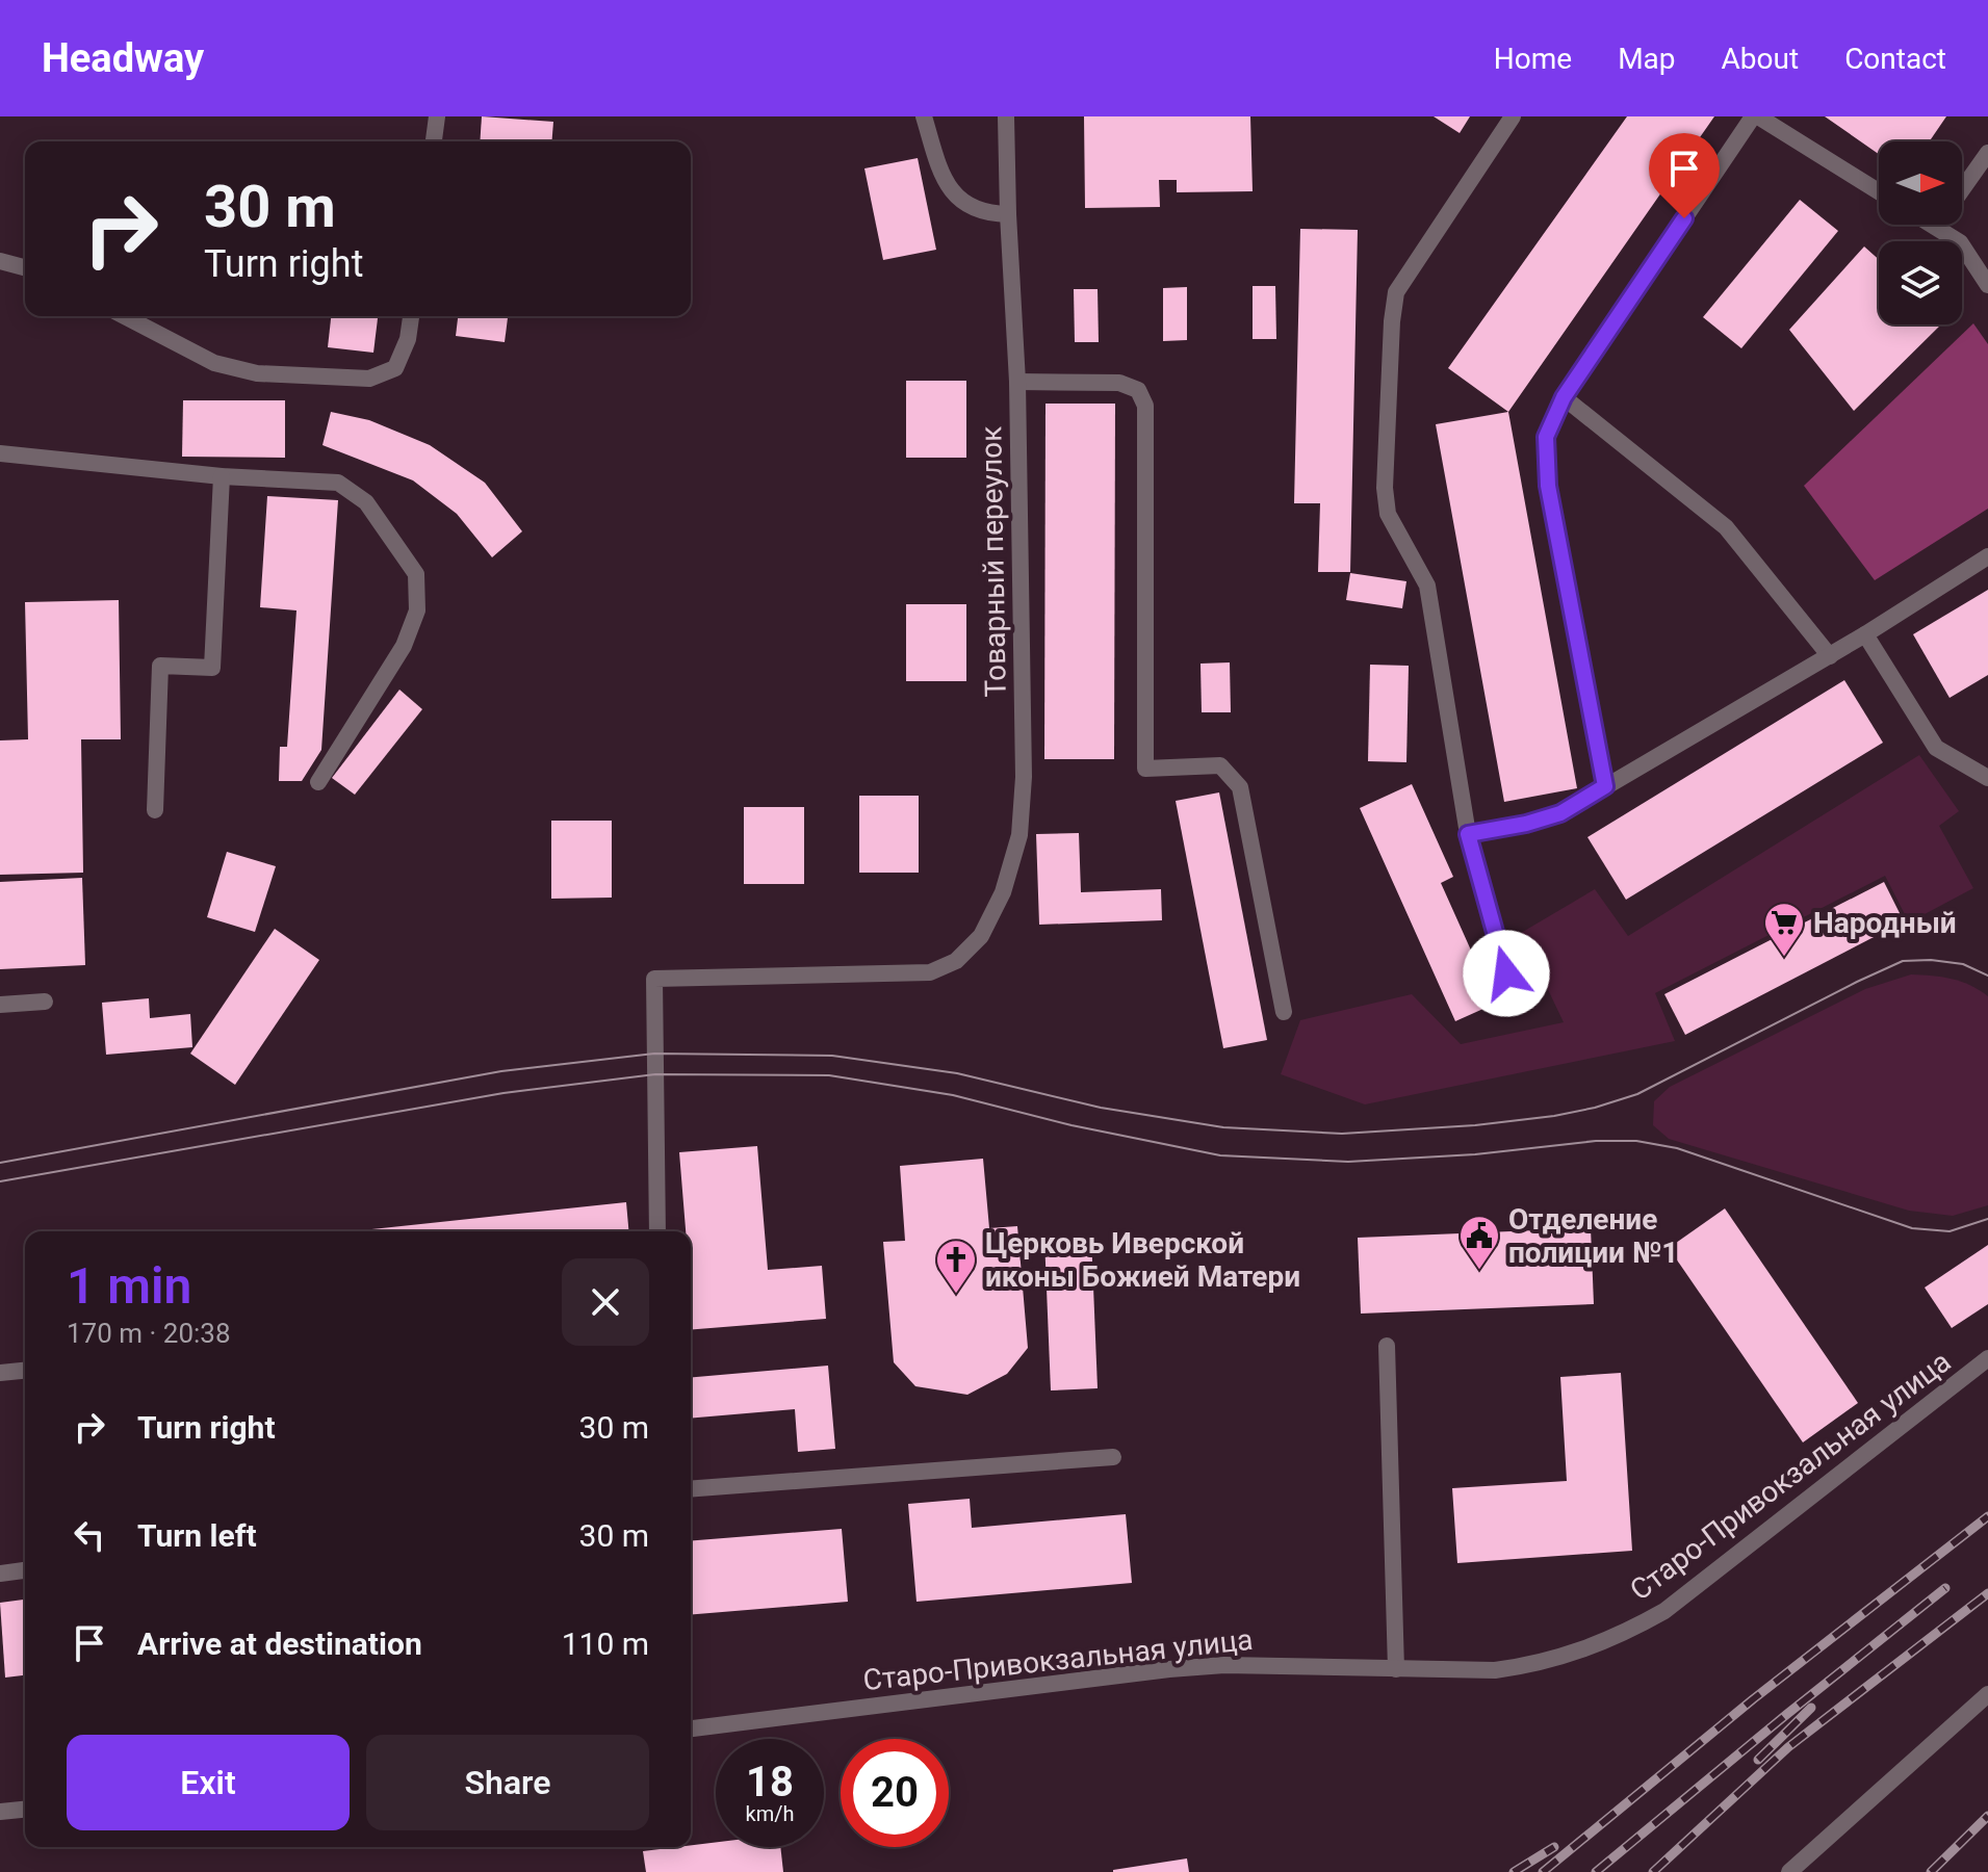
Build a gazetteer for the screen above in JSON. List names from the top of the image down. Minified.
{"streets":{"street":["Товарный переулок","Старо-Привокзальная улица"]},"places":{"supermarket":["Народный"],"public building":["Отделение полиции №1"],"church":["Церковь Иверской иконы Божией Матери"]},"north":"right","page":{"header":"Headway","nav":["Home","Map","About","Contact"],"turn":["30 m","Turn right"],"heading":["1 min","170 m · 20:38"],"list":[{"name":"Turn right","value":"30 m"},{"name":"Turn left","value":"30 m"},{"name":"Arrive at destination","value":"110 m"}],"buttons":["Exit","Share"],"speed":"18 km/h","limit":"20"}}
